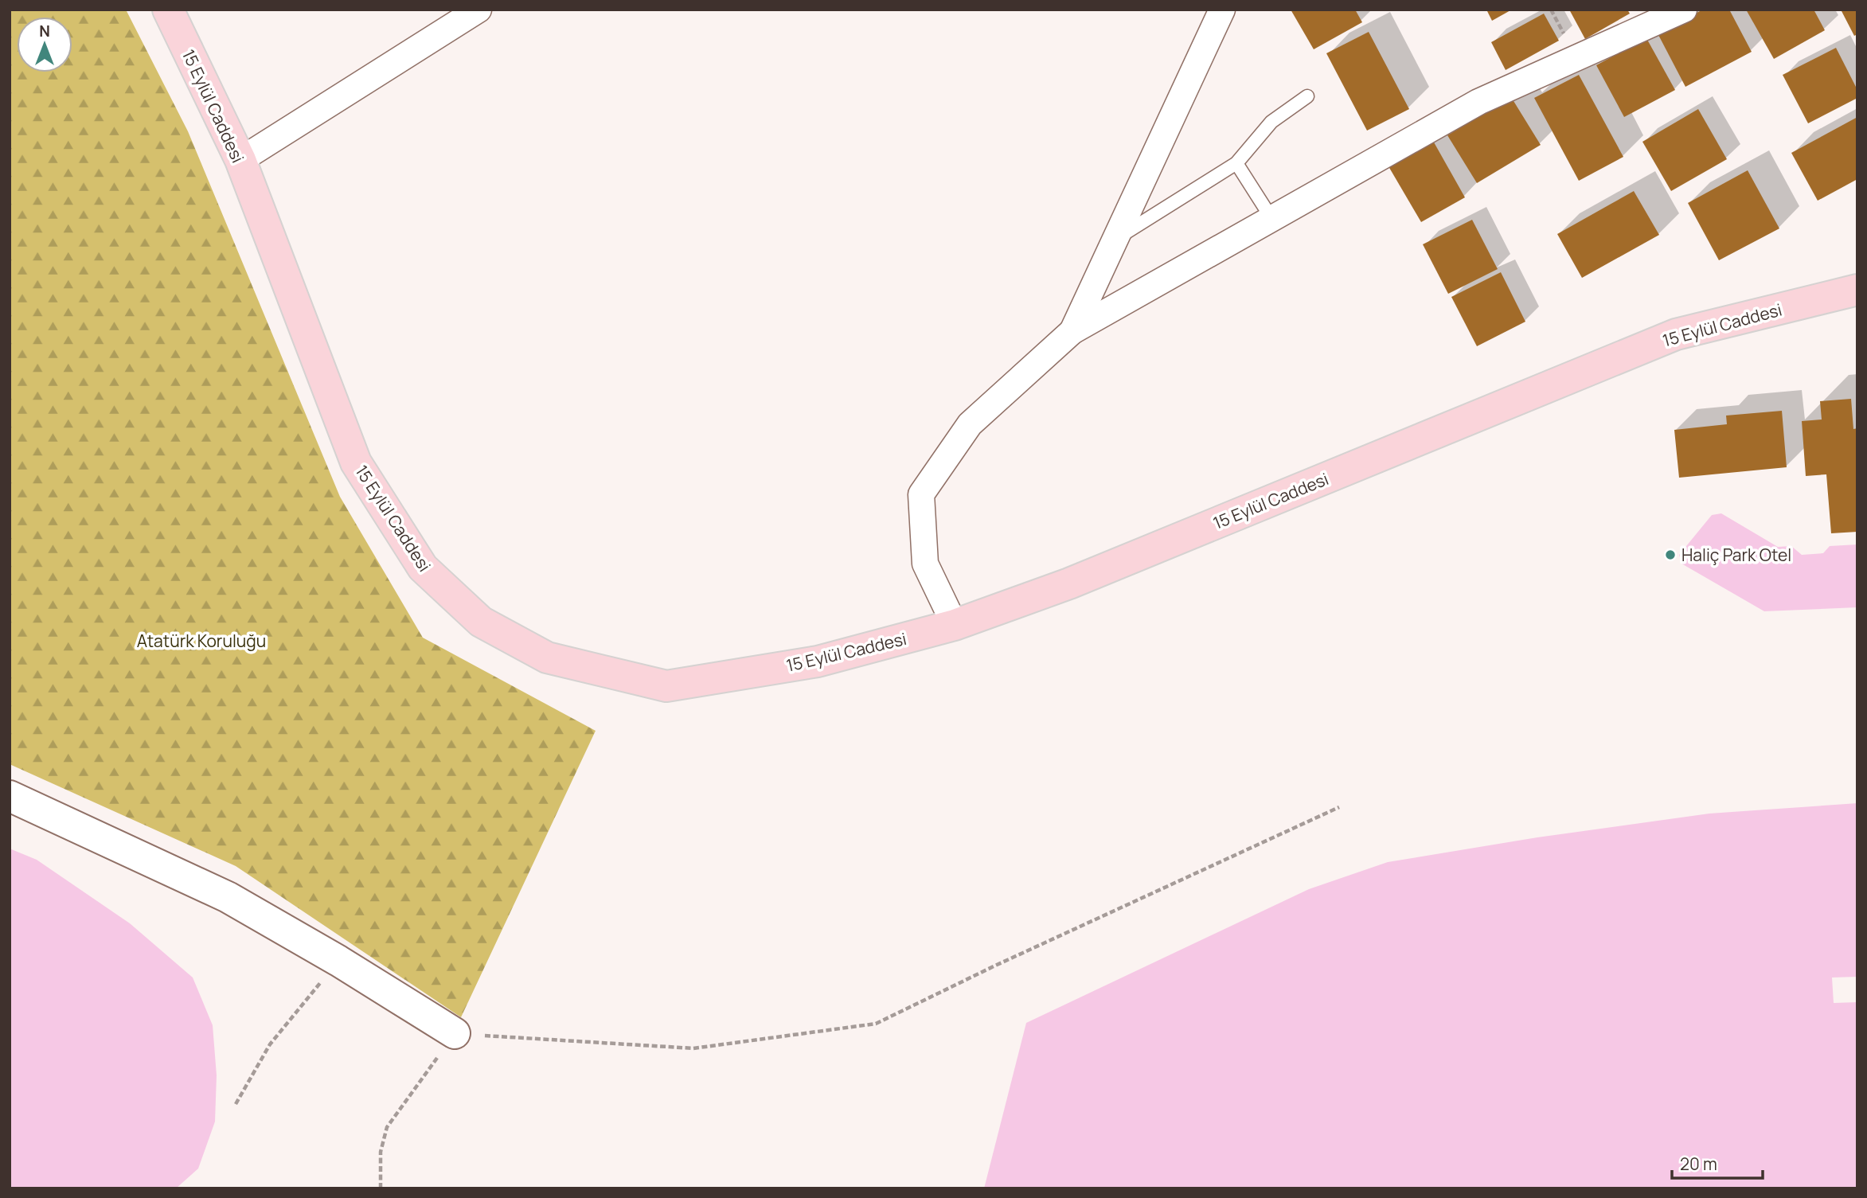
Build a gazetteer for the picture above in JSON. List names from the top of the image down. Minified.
{"streets":{"main road":["15 Eylül Caddesi"]},"parks":["Atatürk Koruluğu"],"places":["Haliç Park Otel"],"scale_bar":"20 m","north":"top"}
